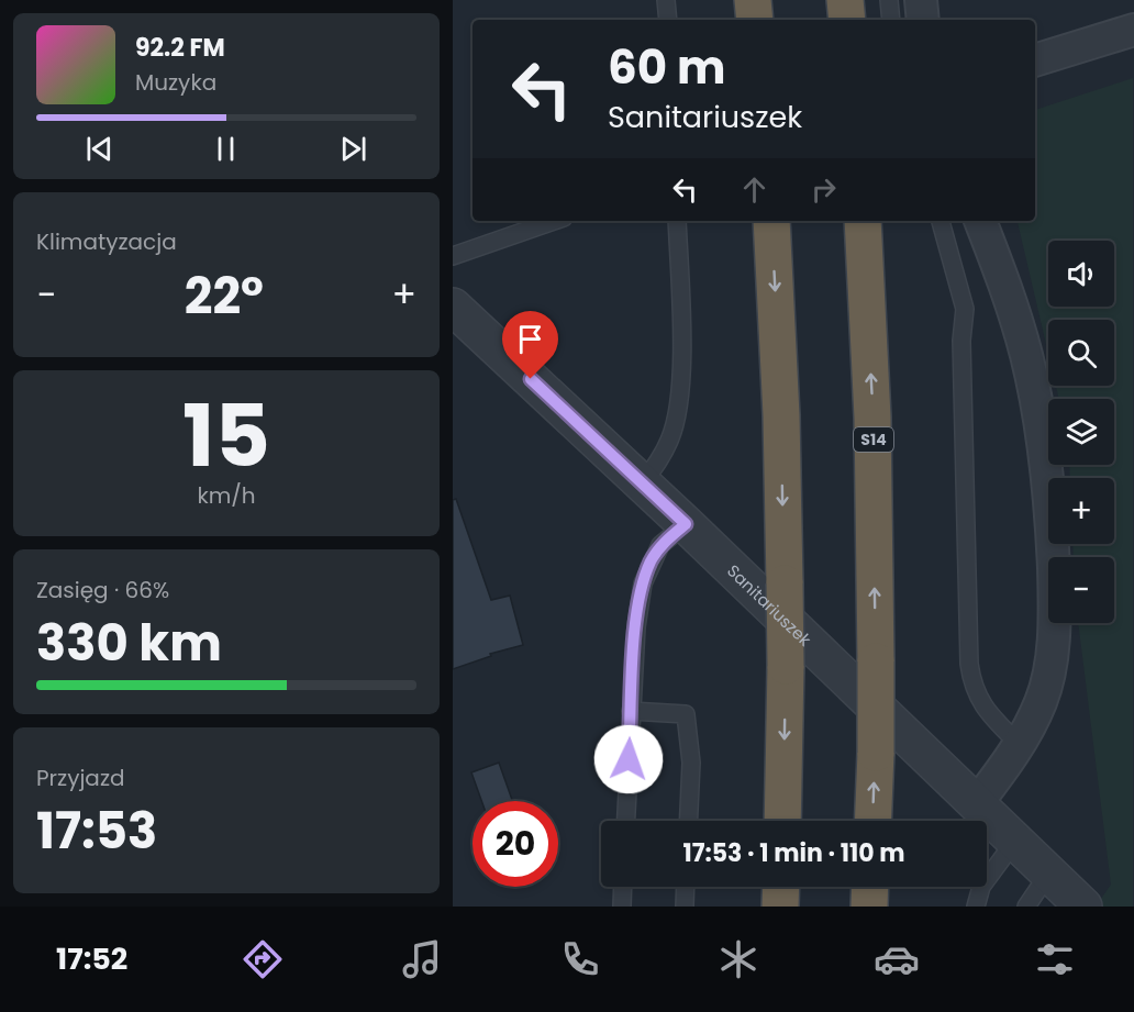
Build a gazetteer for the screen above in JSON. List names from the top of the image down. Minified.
{"streets":{"highway":["S14"],"street":["Sanitariuszek"]},"page":{"turn":["60 m","Sanitariuszek"],"song":["92.2 FM","Muzyka"],"tile":["Klimatyzacja",["15","km/h"],["Zasięg · 66%","330 km"],["Przyjazd","17:53"]],"map_buttons":["+","−"],"heat":["−","22°","+"],"limit":"20","trip":"17:53 · 1 min · 110 m","tabs":"17:52"}}
